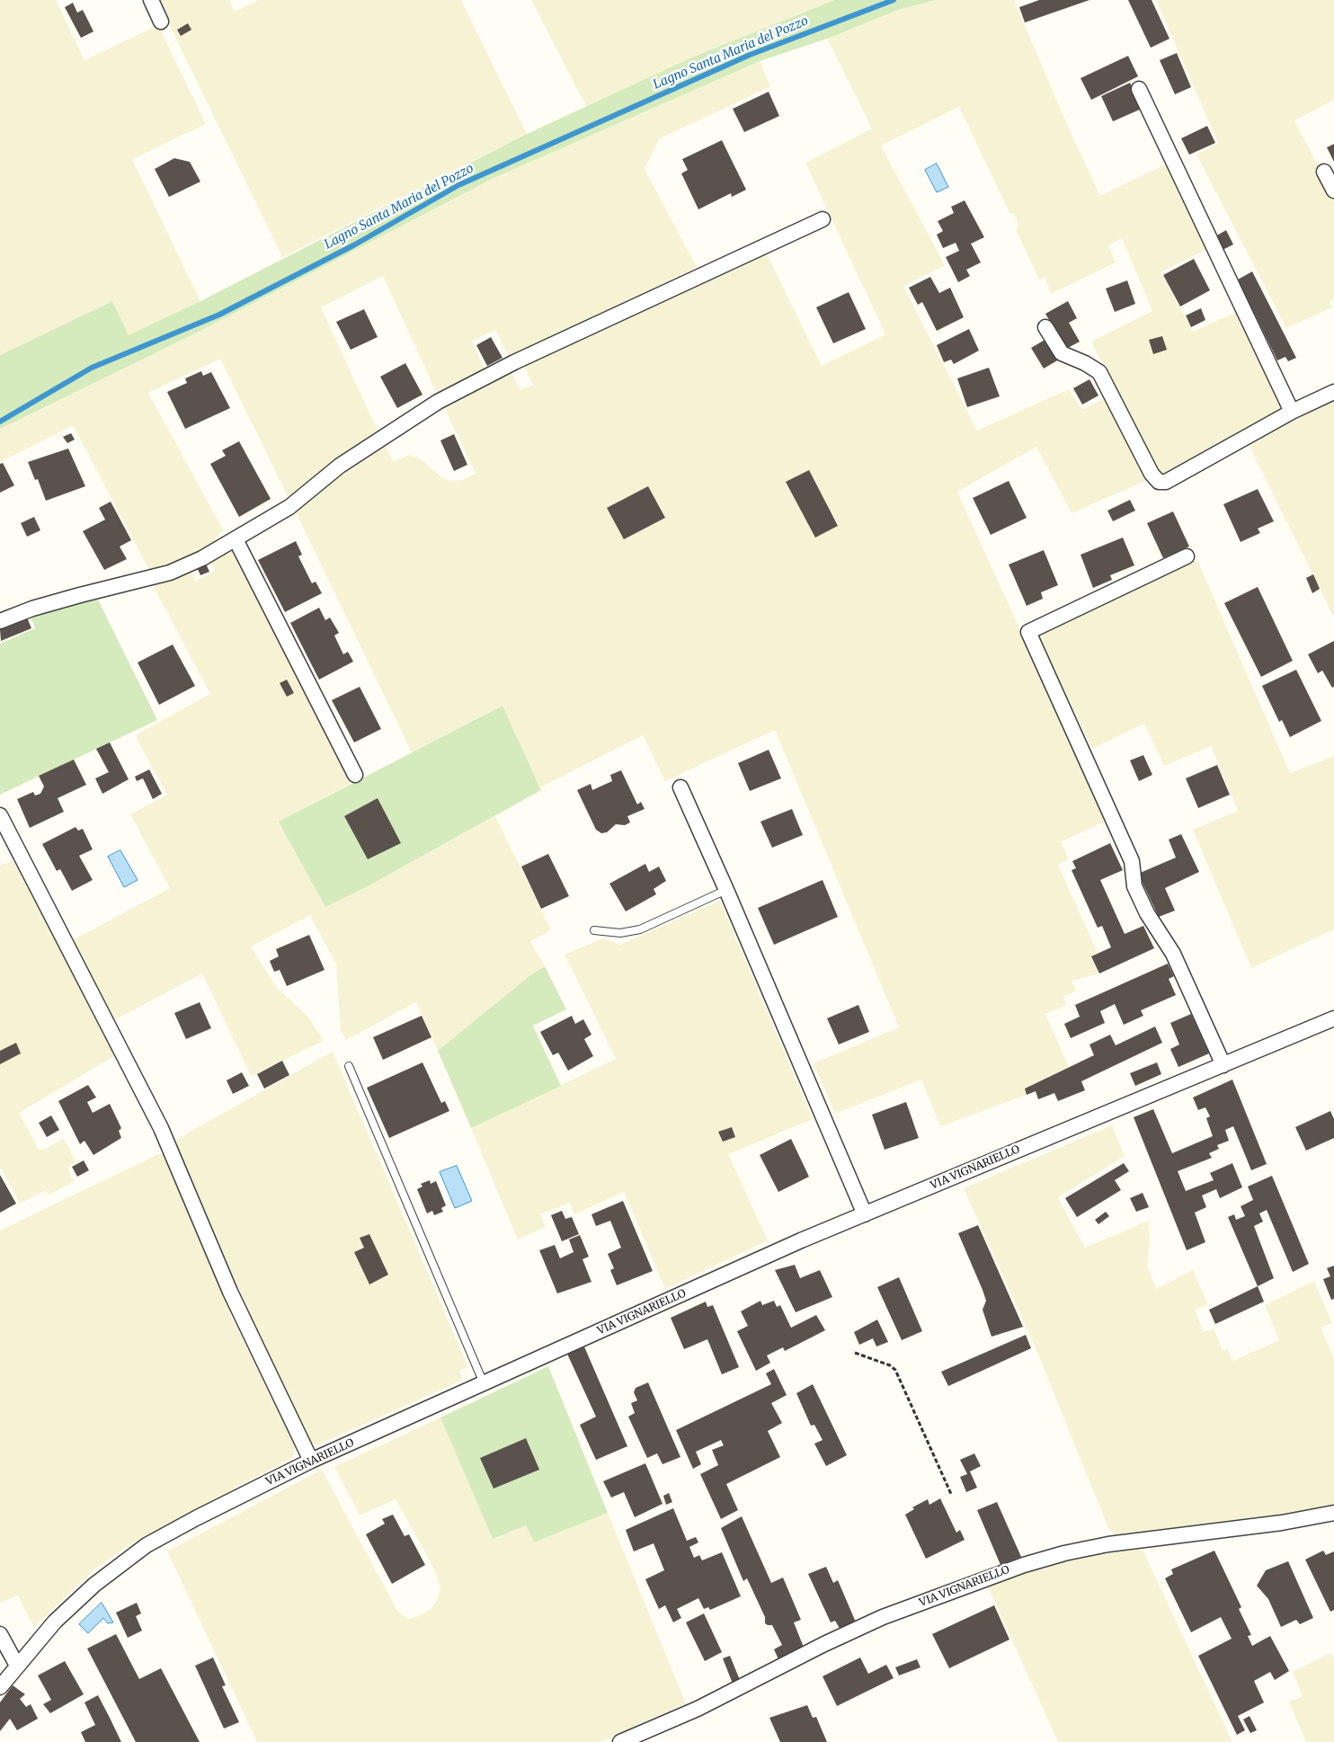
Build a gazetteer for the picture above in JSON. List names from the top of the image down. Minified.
{"streets":{"street":["VIA VIGNARIELLO"]},"water":["Lagno Santa Maria del Pozzo"]}
